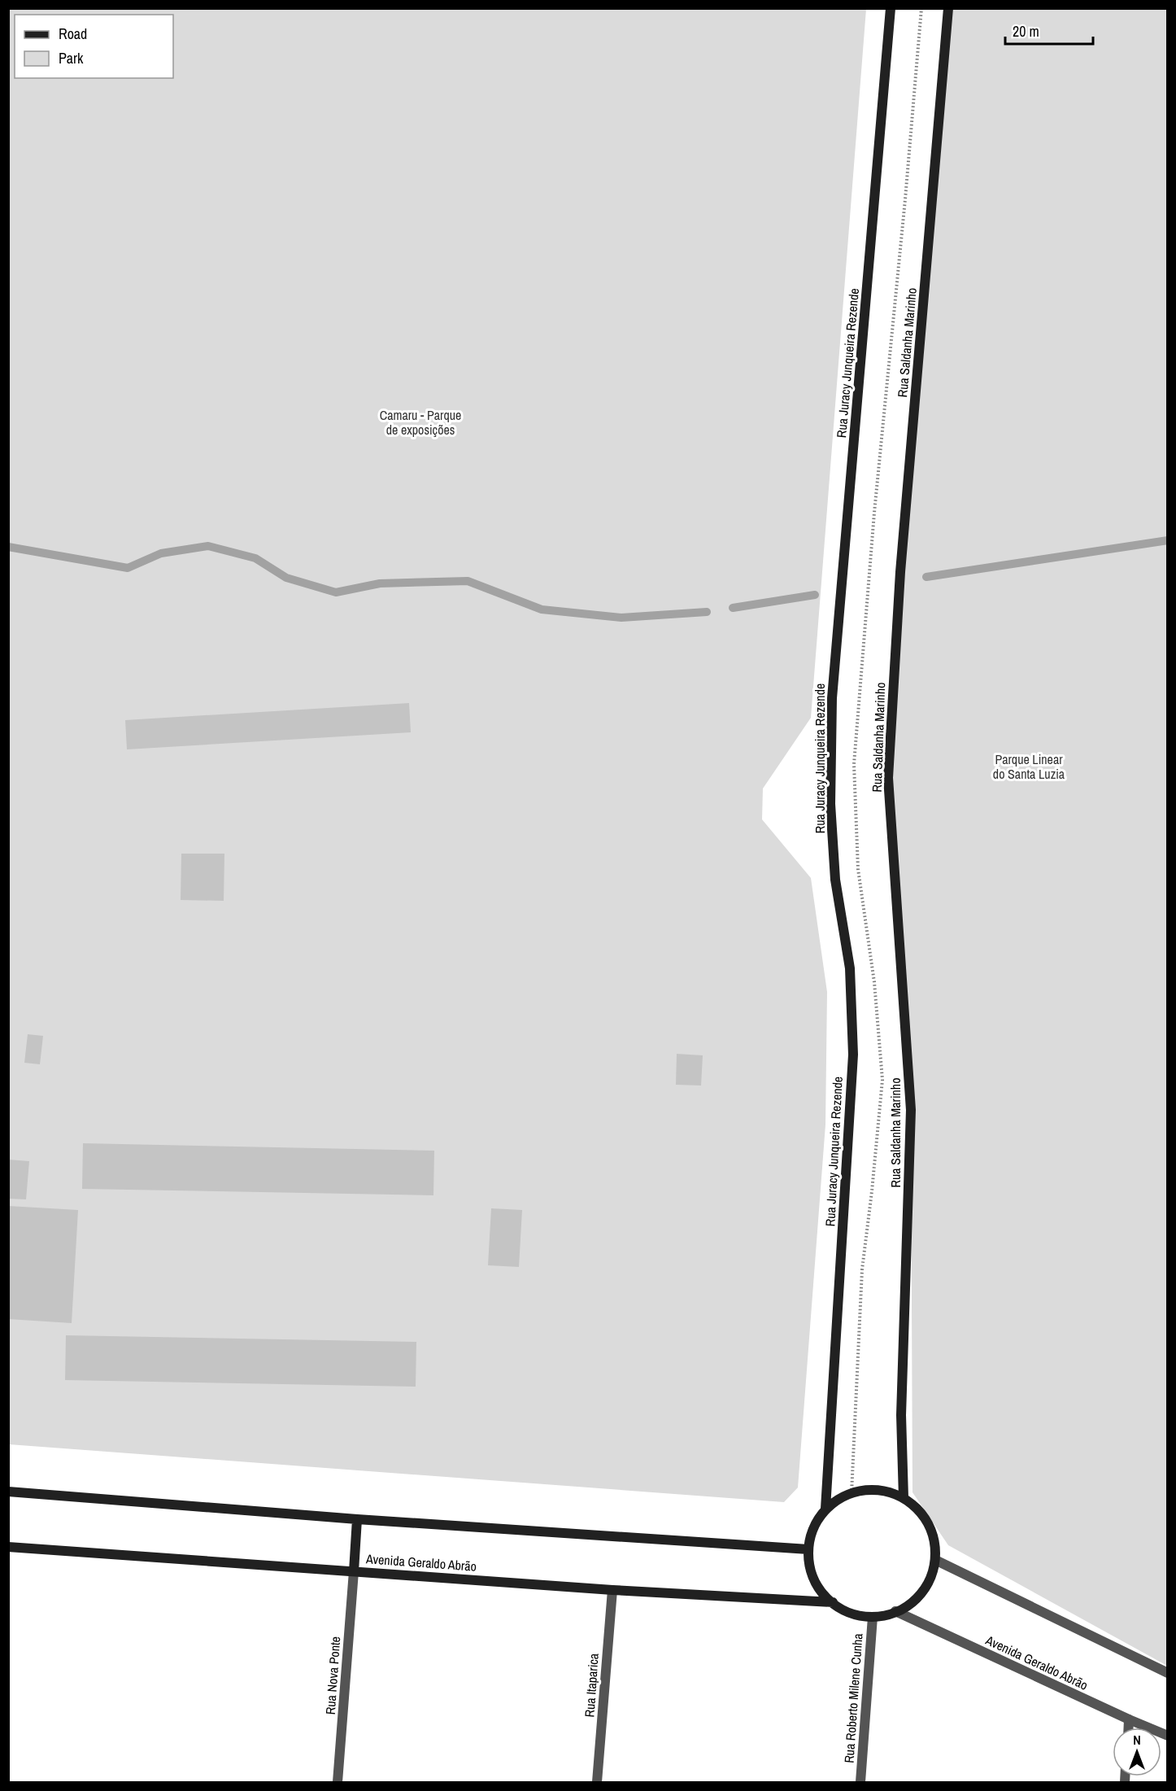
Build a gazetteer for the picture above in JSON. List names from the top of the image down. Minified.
{"streets":{"main road":["Rua Saldanha Marinho","Rua Juracy Junqueira Rezende","Avenida Geraldo Abrão"],"street":["Rua Nova Ponte","Rua Itaparica","Rua Roberto Milene Cunha"]},"crossings":[["Rua Saldanha Marinho","Rua Juracy Junqueira Rezende"],["Rua Saldanha Marinho","Avenida Geraldo Abrão"],["Rua Saldanha Marinho","Rua Roberto Milene Cunha"],["Rua Juracy Junqueira Rezende","Avenida Geraldo Abrão"],["Rua Juracy Junqueira Rezende","Rua Roberto Milene Cunha"],["Avenida Geraldo Abrão","Rua Nova Ponte"],["Avenida Geraldo Abrão","Rua Itaparica"],["Avenida Geraldo Abrão","Rua Roberto Milene Cunha"]],"parks":["Camaru - Parque de exposições","Parque Linear do Santa Luzia"],"legend":["Road","Park"],"scale_bar":"20 m","north":"top"}
